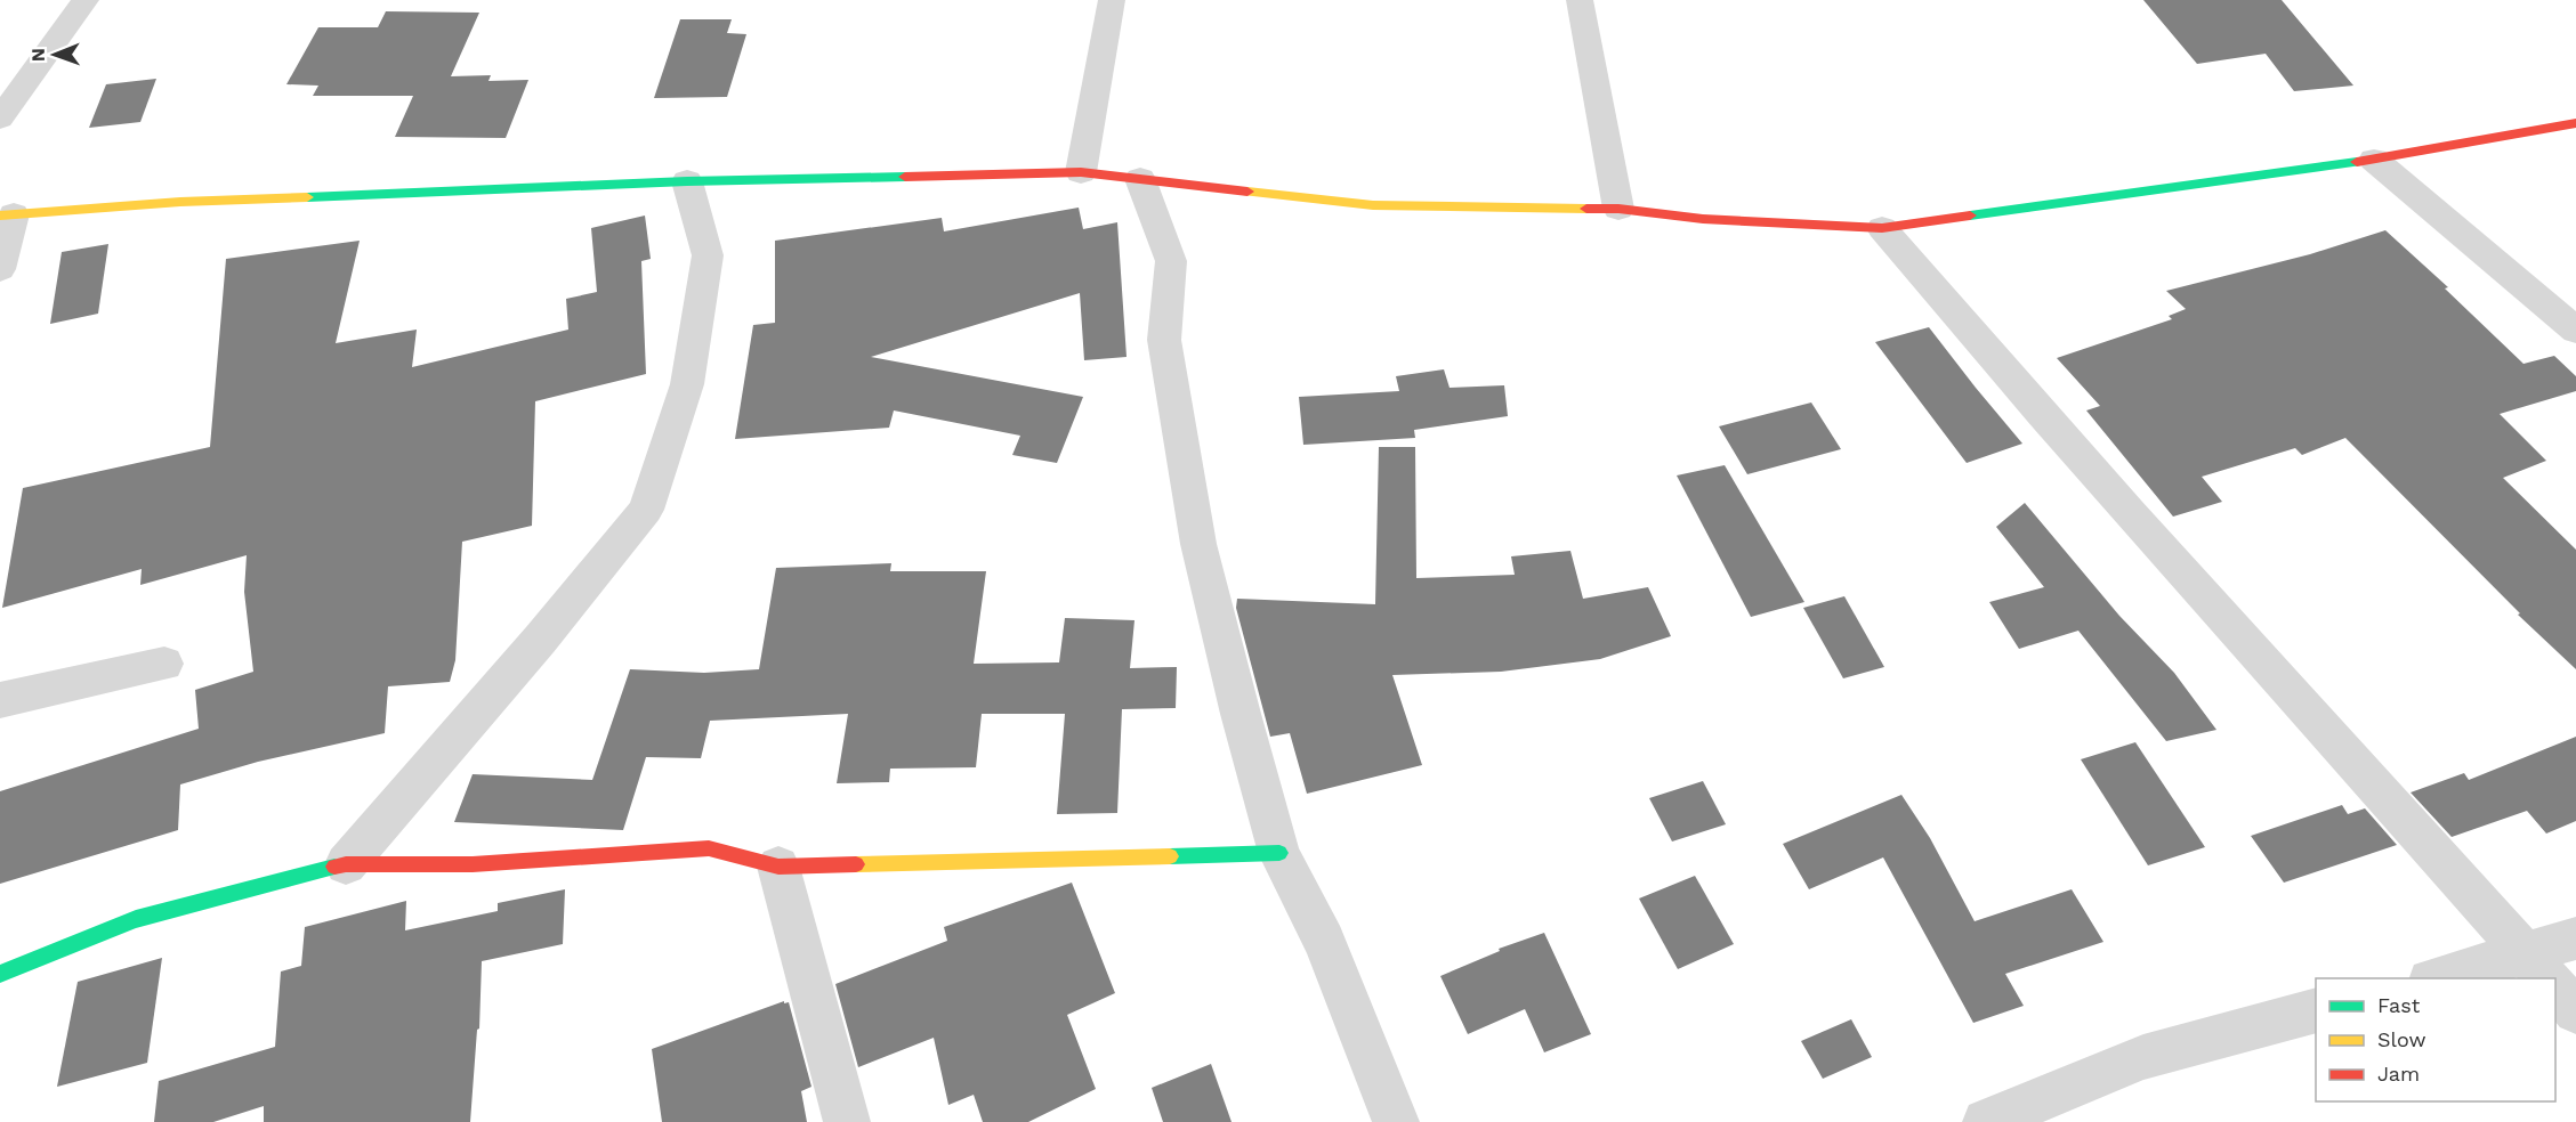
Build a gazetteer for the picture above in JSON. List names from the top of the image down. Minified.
{"legend":["Fast","Slow","Jam"],"north":"left"}
